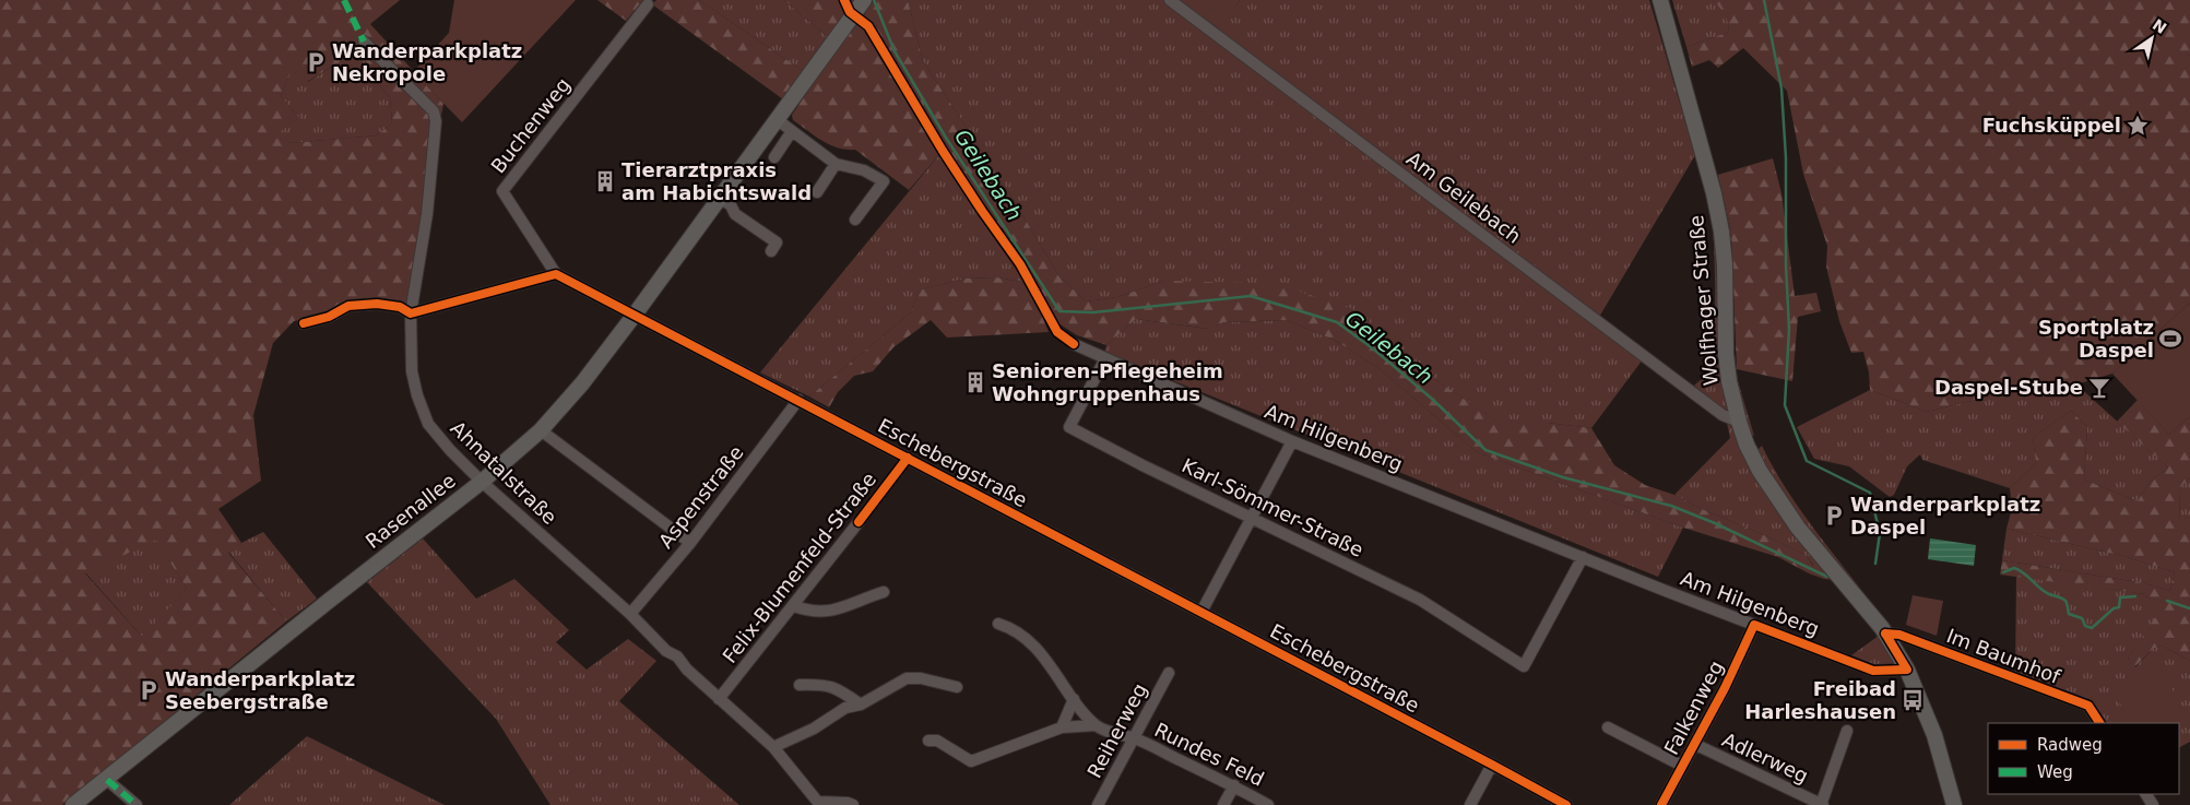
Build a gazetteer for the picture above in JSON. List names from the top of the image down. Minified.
{"streets":{"main road":["Wolfhager Straße","Rasenallee"],"street":["Buchenweg","Am Geilebach","Am Hilgenberg","Eschebergstraße","Ahnatalstraße","Aspenstraße","Karl-Sömmer-Straße","Felix-Blumenfeld-Straße","Im Baumhof","Falkenweg","Reiherweg","Rundes Feld","Adlerweg"]},"crossings":[["Buchenweg","Eschebergstraße"],["Am Geilebach","Wolfhager Straße"],["Wolfhager Straße","Am Hilgenberg"],["Wolfhager Straße","Im Baumhof"],["Am Hilgenberg","Karl-Sömmer-Straße"],["Am Hilgenberg","Falkenweg"],["Eschebergstraße","Aspenstraße"],["Eschebergstraße","Rasenallee"],["Ahnatalstraße","Aspenstraße"],["Ahnatalstraße","Rasenallee"],["Ahnatalstraße","Felix-Blumenfeld-Straße"],["Falkenweg","Adlerweg"],["Reiherweg","Rundes Feld"]],"water":["Geilebach"],"places":{"parking":["Wanderparkplatz Nekropole","Wanderparkplatz Daspel","Wanderparkplatz Seebergstraße"],"place":["Fuchsküppel"],"building":["Tierarztpraxis am Habichtswald","Senioren-Pflegeheim Wohngruppenhaus"],"sports":["Sportplatz Daspel"],"bar":["Daspel-Stube"],"bus stop":["Freibad Harleshausen"]},"legend":["Radweg","Weg"],"north":"top right"}
